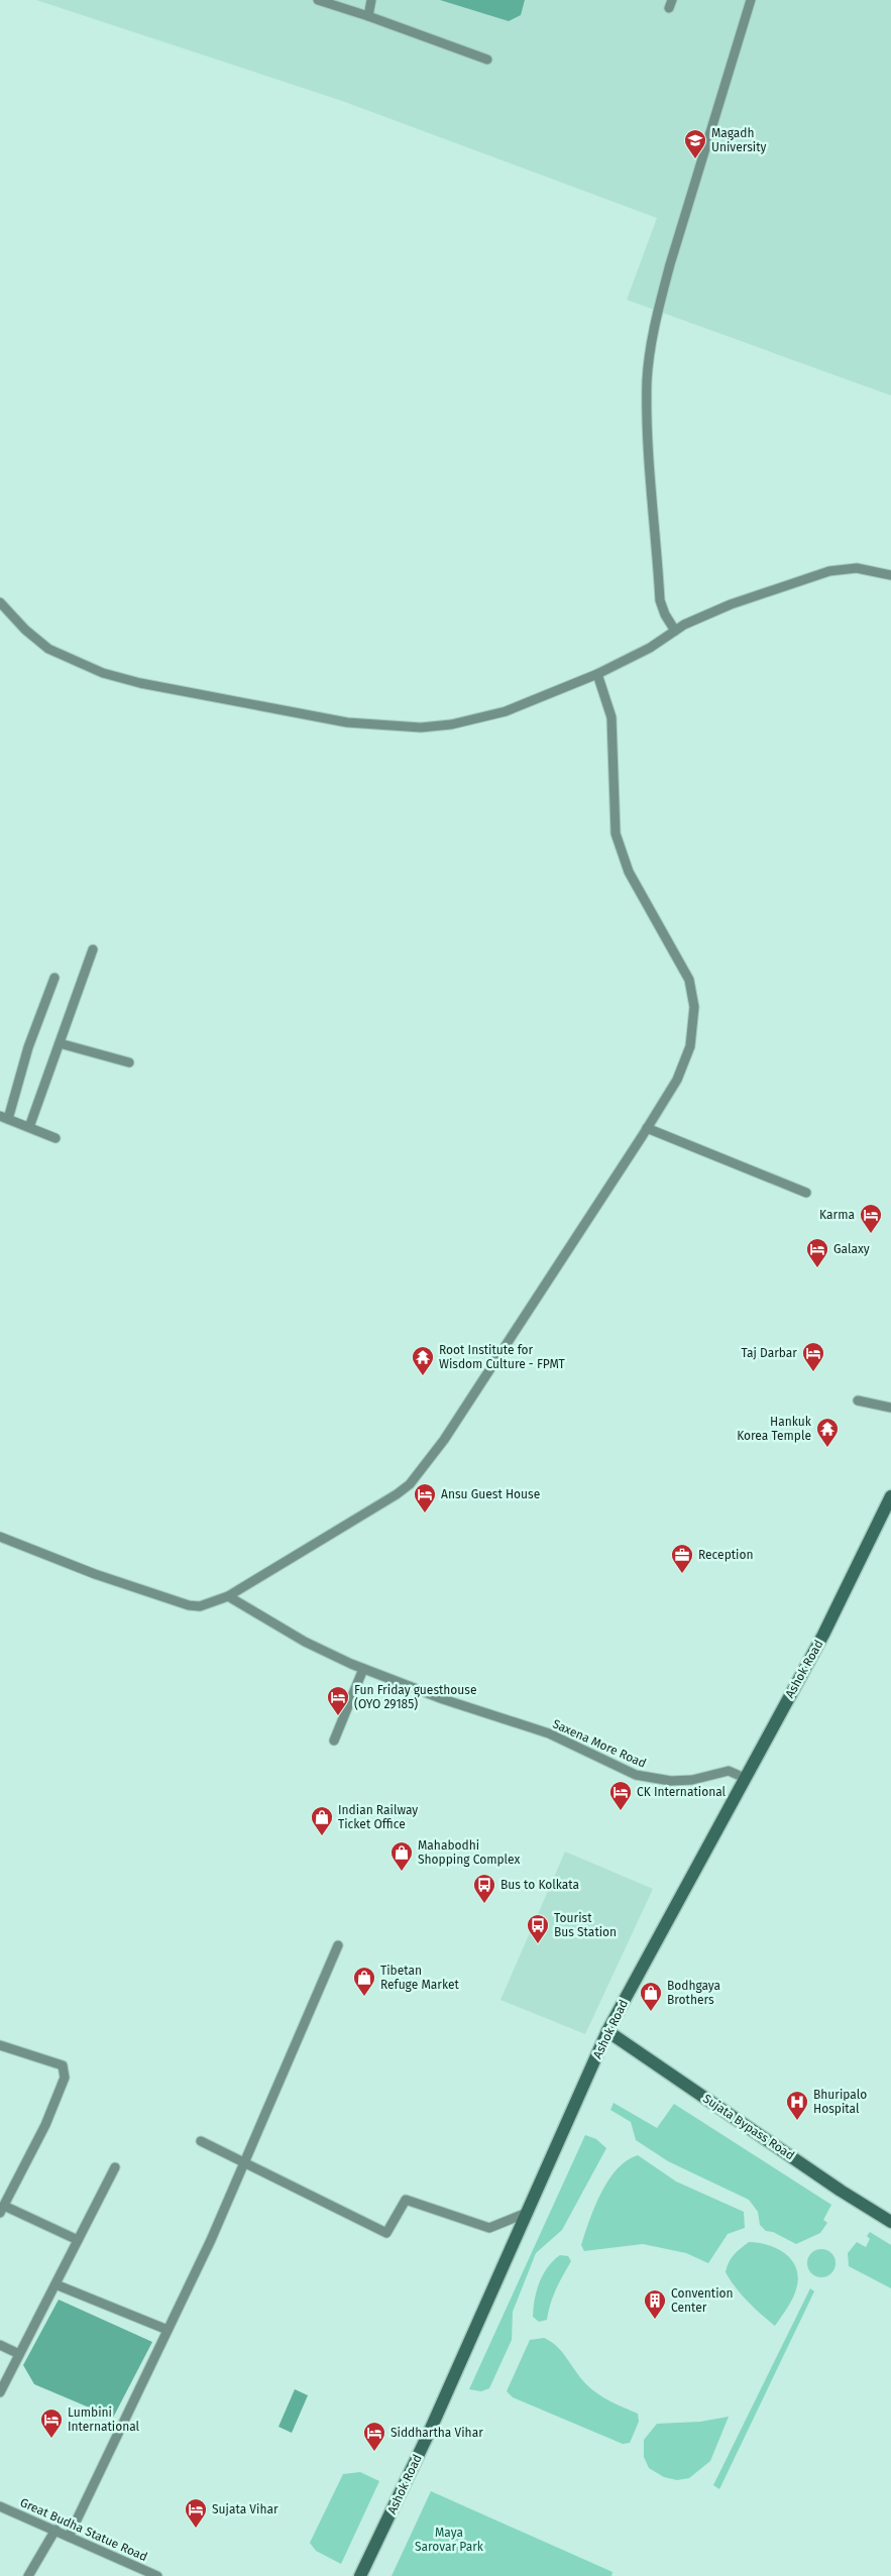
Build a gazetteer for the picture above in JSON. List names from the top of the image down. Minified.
{"streets":{"street":["Ashok Road","Saxena More Road","Sujata Bypass Road","Great Budha Statue Road"]},"crossings":[["Ashok Road","Saxena More Road"],["Ashok Road","Sujata Bypass Road"]],"parks":["Maya Sarovar Park"],"places":{"school or university":["Magadh University"],"hotel":["Karma","Galaxy","Taj Darbar","Ansu Guest House","Fun Friday guesthouse (OYO 29185)","CK International","Lumbini International","Siddhartha Vihar","Sujata Vihar"],"temple":["Root Institute for Wisdom Culture - FPMT","Hankuk Korea Temple"],"office":["Reception"],"shop":["Indian Railway Ticket Office","Mahabodhi Shopping Complex","Tibetan Refuge Market","Bodhgaya Brothers"],"bus stop":["Bus to Kolkata","Tourist Bus Station"],"hospital":["Bhuripalo Hospital"],"building":["Convention Center"]}}
